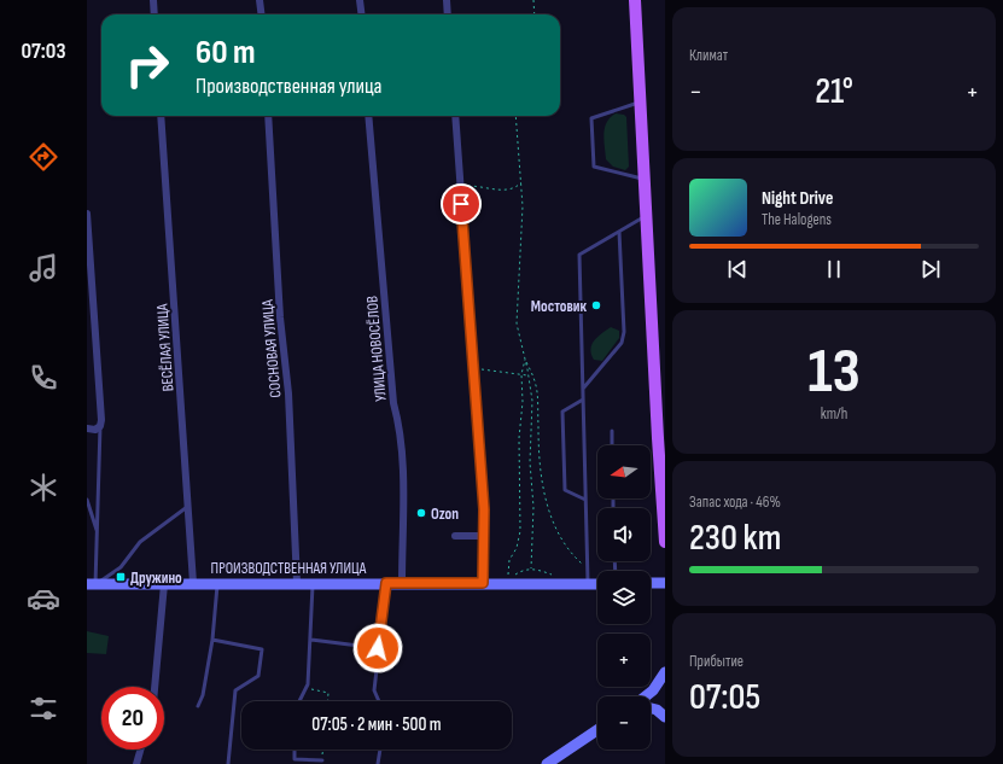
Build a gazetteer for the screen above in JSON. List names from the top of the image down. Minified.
{"streets":{"street":["ВЕСЁЛАЯ УЛИЦА","СОСНОВАЯ УЛИЦА","УЛИЦА НОВОСЁЛОВ","ПРОИЗВОДСТВЕННАЯ УЛИЦА"]},"crossings":[["ВЕСЁЛАЯ УЛИЦА","ПРОИЗВОДСТВЕННАЯ УЛИЦА"],["СОСНОВАЯ УЛИЦА","ПРОИЗВОДСТВЕННАЯ УЛИЦА"],["УЛИЦА НОВОСЁЛОВ","ПРОИЗВОДСТВЕННАЯ УЛИЦА"]],"places":{"other":["Мостовик","Ozon"],"transit":["Дружино"]},"north":"left","page":{"tabs":"07:03","tile":["Климат",["13","km/h"],["Запас хода · 46%","230 km"],["Прибытие","07:05"]],"turn":["60 m","Производственная улица"],"heat":["−","21°","+"],"song":["Night Drive","The Halogens"],"map_buttons":["+","−"],"limit":"20","trip":"07:05 · 2 мин · 500 m"}}
